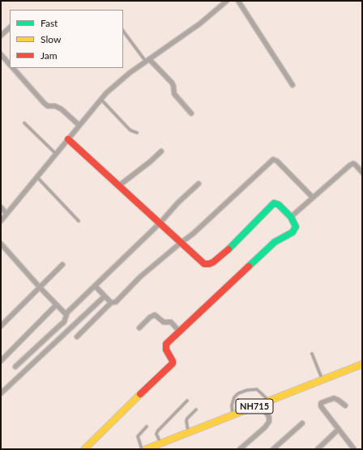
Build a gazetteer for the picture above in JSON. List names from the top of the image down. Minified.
{"streets":{"main road":["NH715"]},"legend":["Fast","Slow","Jam"]}
